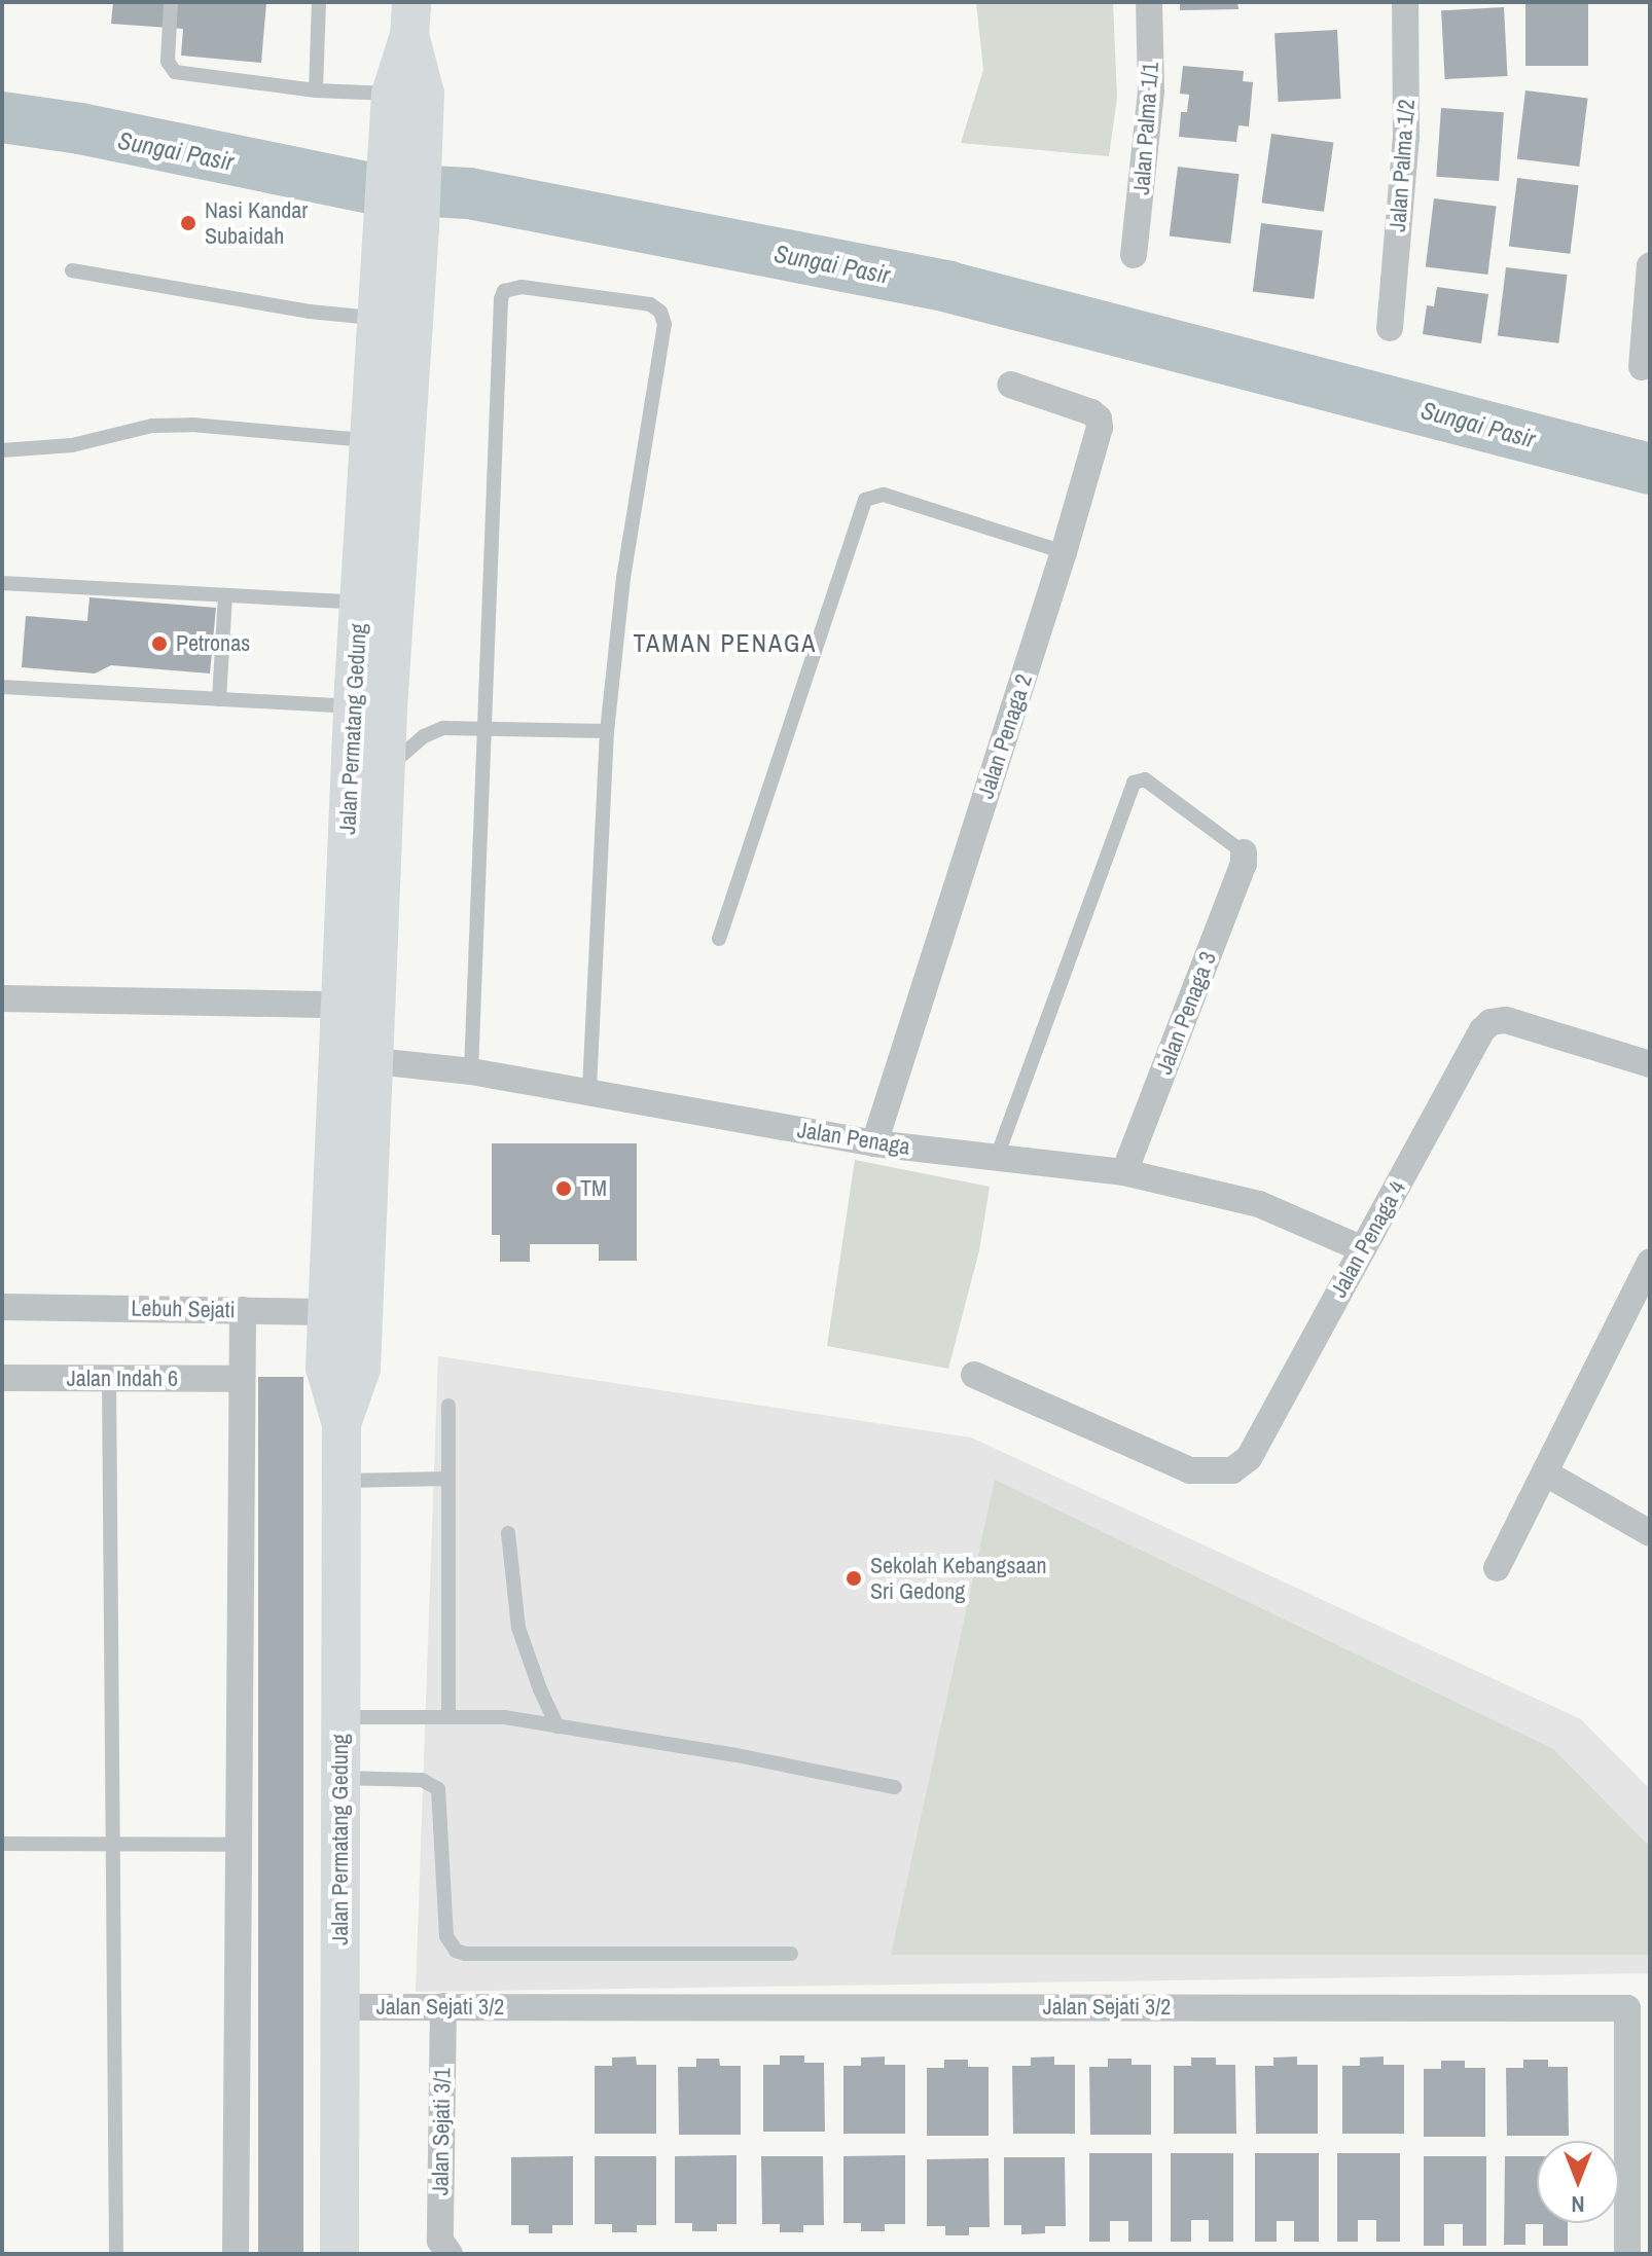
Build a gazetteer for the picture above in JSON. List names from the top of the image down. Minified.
{"streets":{"main road":["Jalan Permatang Gedung"],"street":["Jalan Palma 1/1","Jalan Palma 1/2","Jalan Penaga 2","Jalan Penaga 3","Jalan Penaga","Jalan Penaga 4","Lebuh Sejati","Jalan Indah 6","Jalan Sejati 3/2","Jalan Sejati 3/1"]},"crossings":[["Jalan Permatang Gedung","Jalan Penaga"],["Jalan Permatang Gedung","Lebuh Sejati"],["Jalan Permatang Gedung","Jalan Sejati 3/2"],["Jalan Penaga 2","Jalan Penaga"],["Jalan Penaga 3","Jalan Penaga"],["Jalan Penaga","Jalan Penaga 4"],["Jalan Sejati 3/2","Jalan Sejati 3/1"]],"districts":["TAMAN PENAGA"],"water":["Sungai Pasir"],"places":["Nasi Kandar Subaidah","Petronas","TM","Sekolah Kebangsaan Sri Gedong"],"north":"bottom"}
